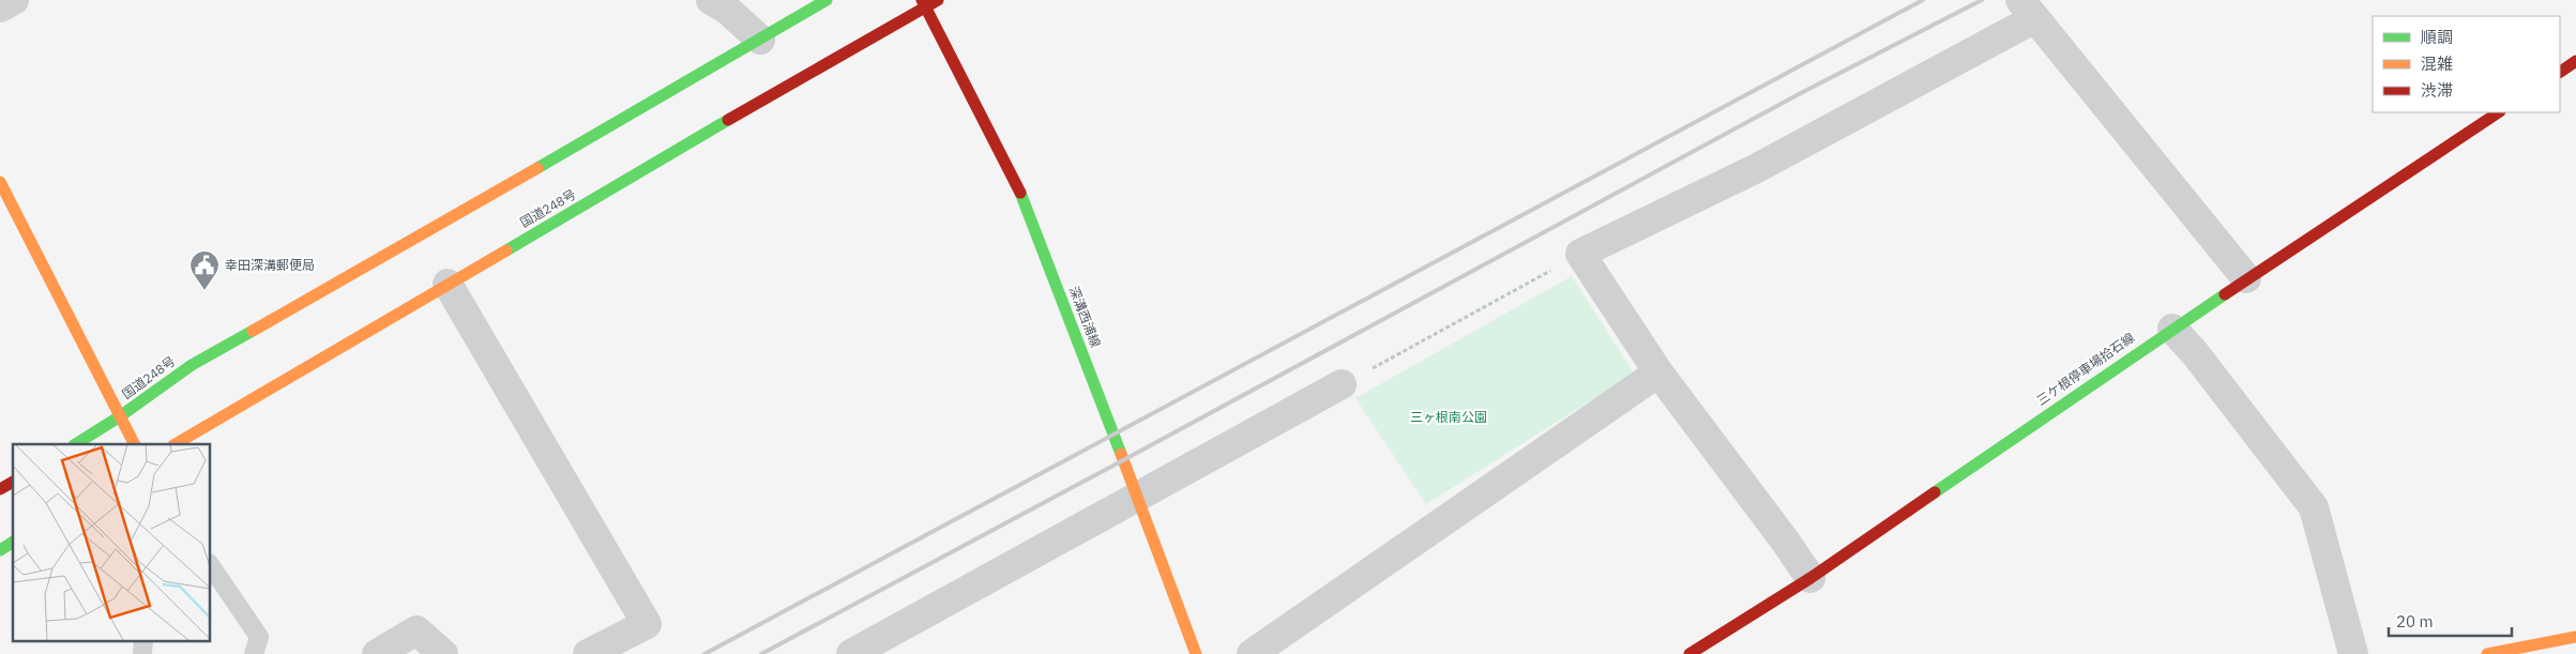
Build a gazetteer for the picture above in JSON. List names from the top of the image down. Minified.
{"streets":{"main road":["国道248号","深溝西浦線","三ケ根停車場拾石線"]},"crossings":[["国道248号","深溝西浦線"]],"parks":["三ヶ根南公園"],"places":{"public building":["幸田深溝郵便局"]},"legend":["順調","混雑","渋滞"],"scale_bar":"20 m"}
